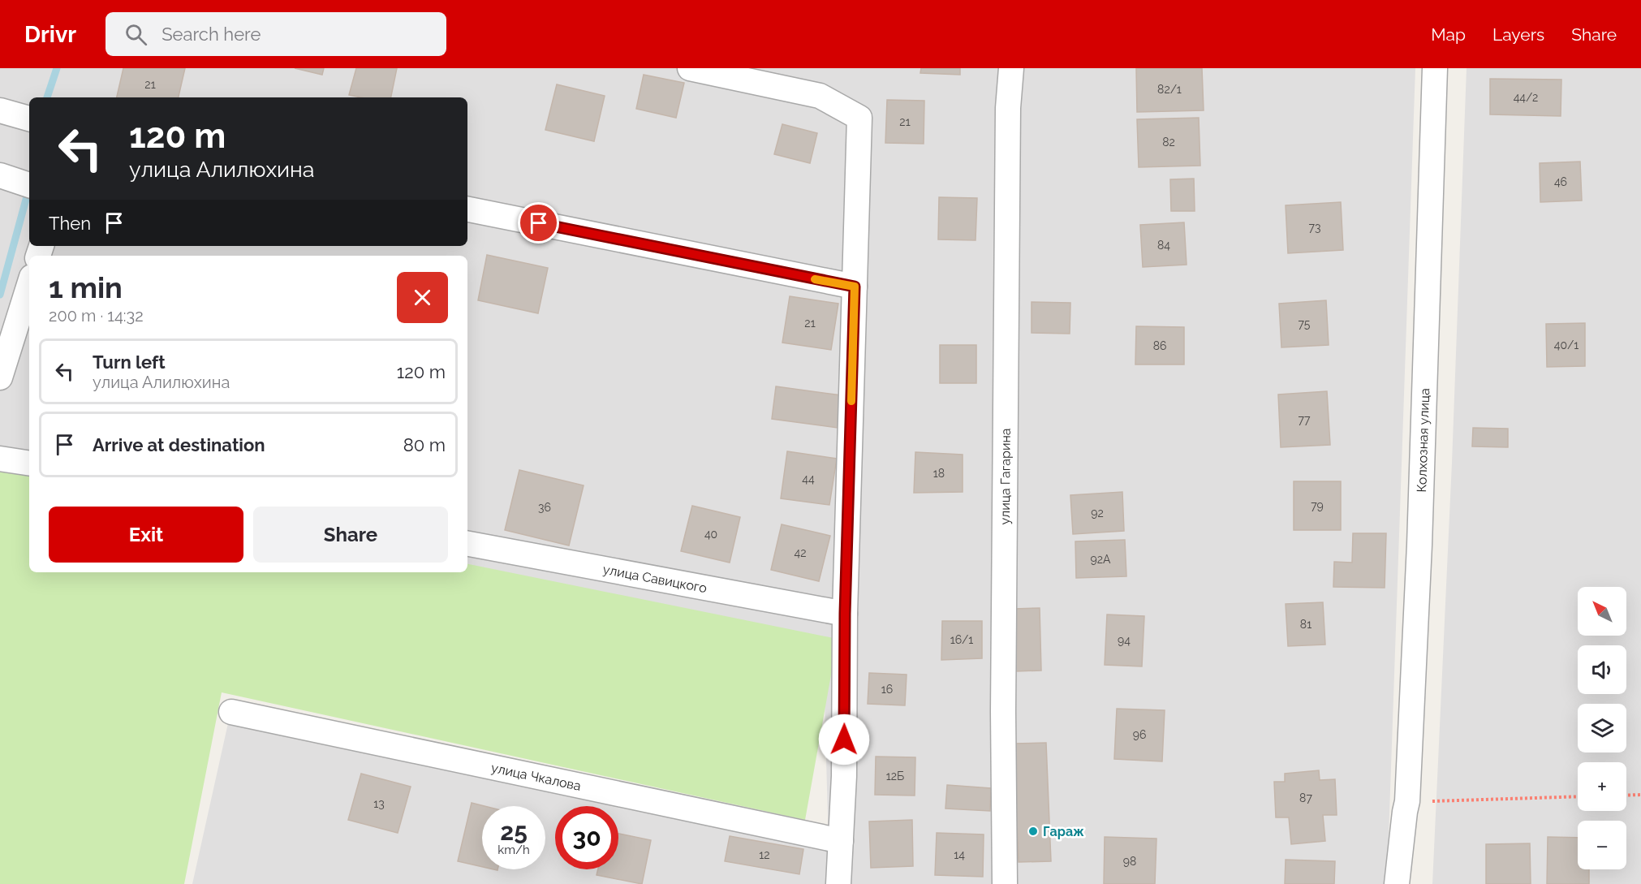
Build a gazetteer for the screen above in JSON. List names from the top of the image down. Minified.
{"streets":{"street":["Колхозная улица","улица Гагарина","улица Савицкого","улица Чкалова"]},"places":["Гараж"],"house_numbers":["21","82/1","44/2","21","82","46","73","84","21","75","40/1","86","77","18","44","79","36","92","40","42","92А","81","16/1","94","16","96","12Б","87","13","12","14","98"],"north":"top left","page":{"header":"Drivr","search":"Search here","nav":["Map","Layers","Share"],"turn":["120 m","улица Алилюхина"],"then":"Then","heading":["1 min","200 m · 14:32"],"list":[{"name":"Turn left","note":"улица Алилюхина","value":"120 m"},{"name":"Arrive at destination","value":"80 m"}],"buttons":["Exit","Share"],"map_buttons":["+","−"],"speed":"25 km/h","limit":"30"}}
